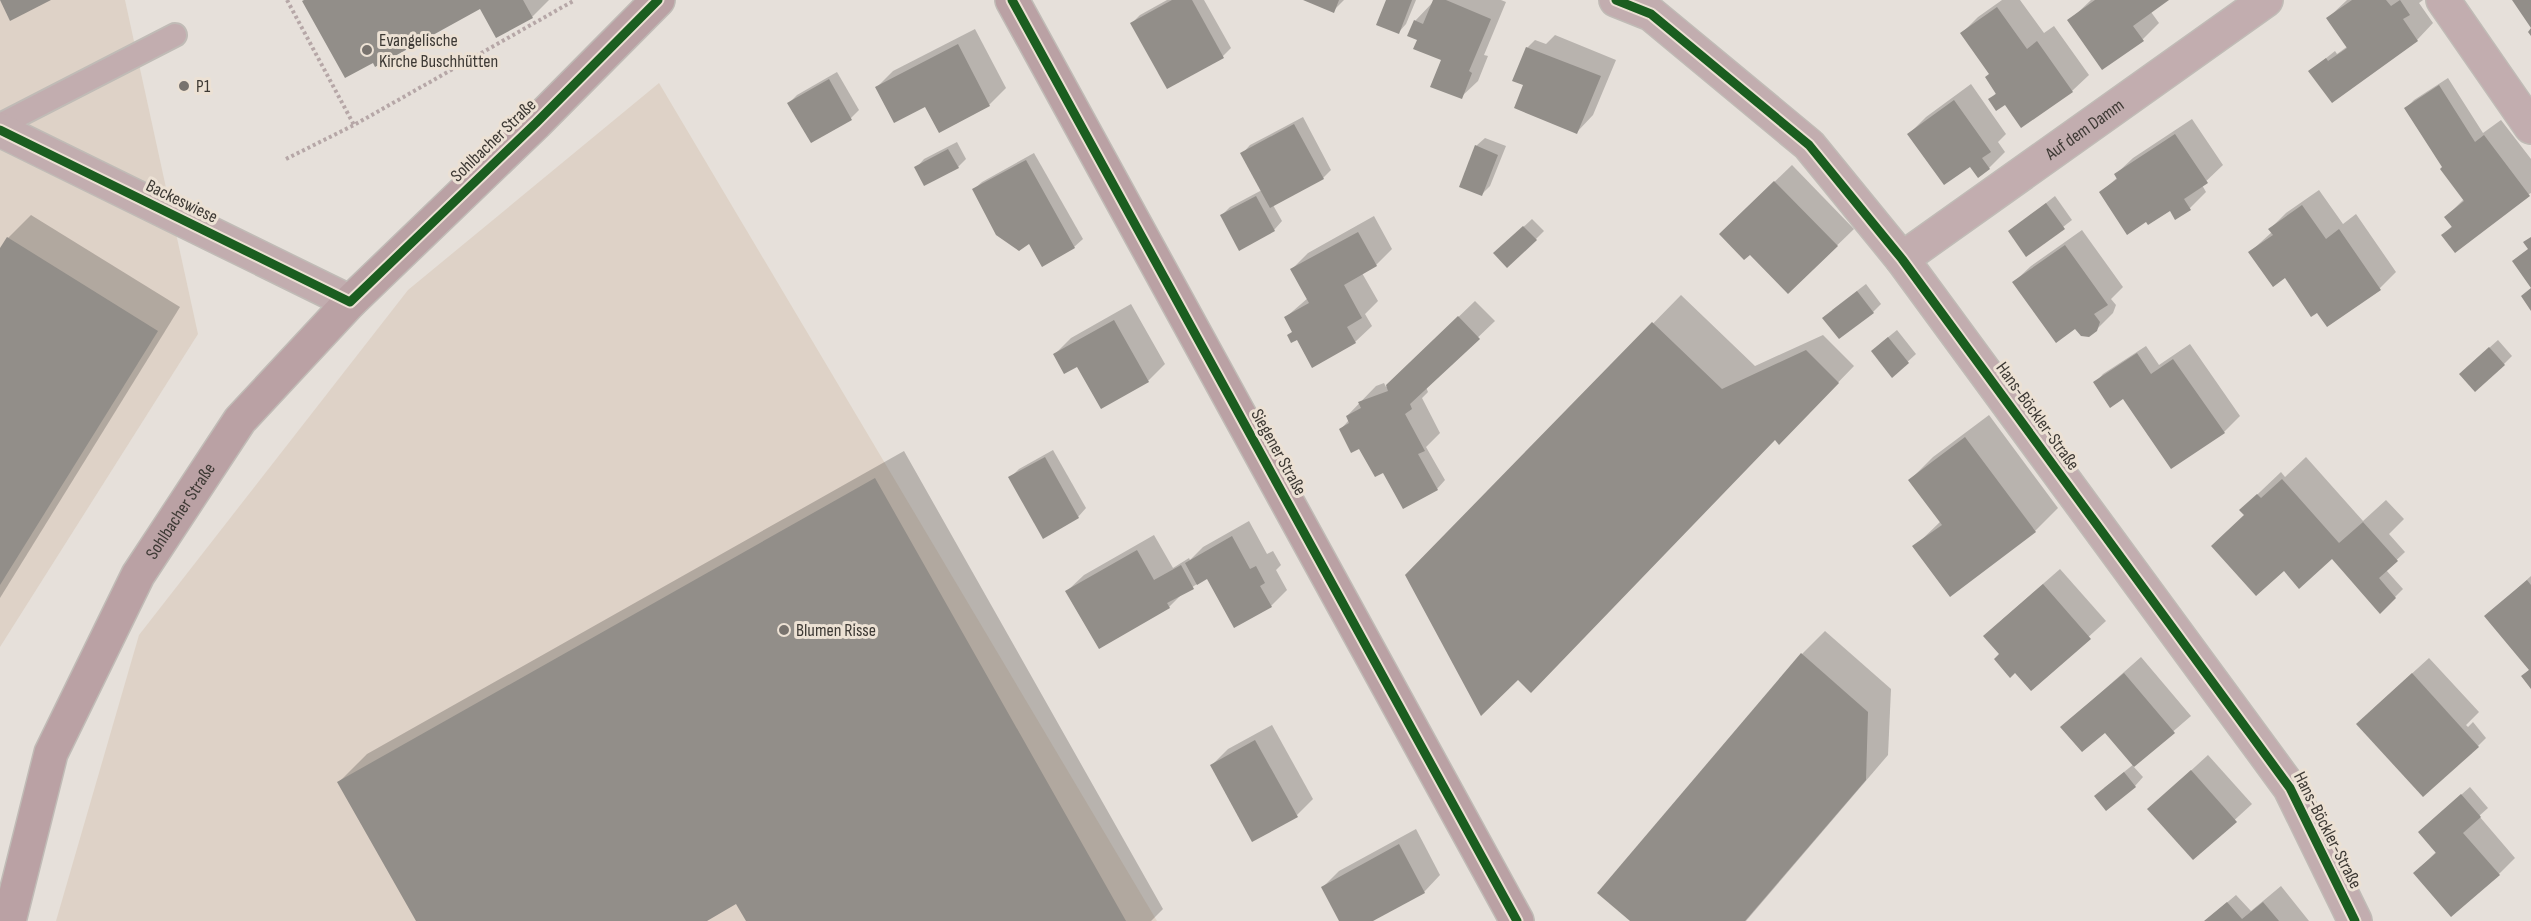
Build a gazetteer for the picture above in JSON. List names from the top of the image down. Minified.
{"streets":{"street":["Auf dem Damm","Sohlbacher Straße","Backeswiese","Hans-Böckler-Straße","Siegener Straße"]},"crossings":[["Auf dem Damm","Hans-Böckler-Straße"],["Sohlbacher Straße","Backeswiese"]],"places":["Evangelische Kirche Buschhütten","P1","Blumen Risse"]}
